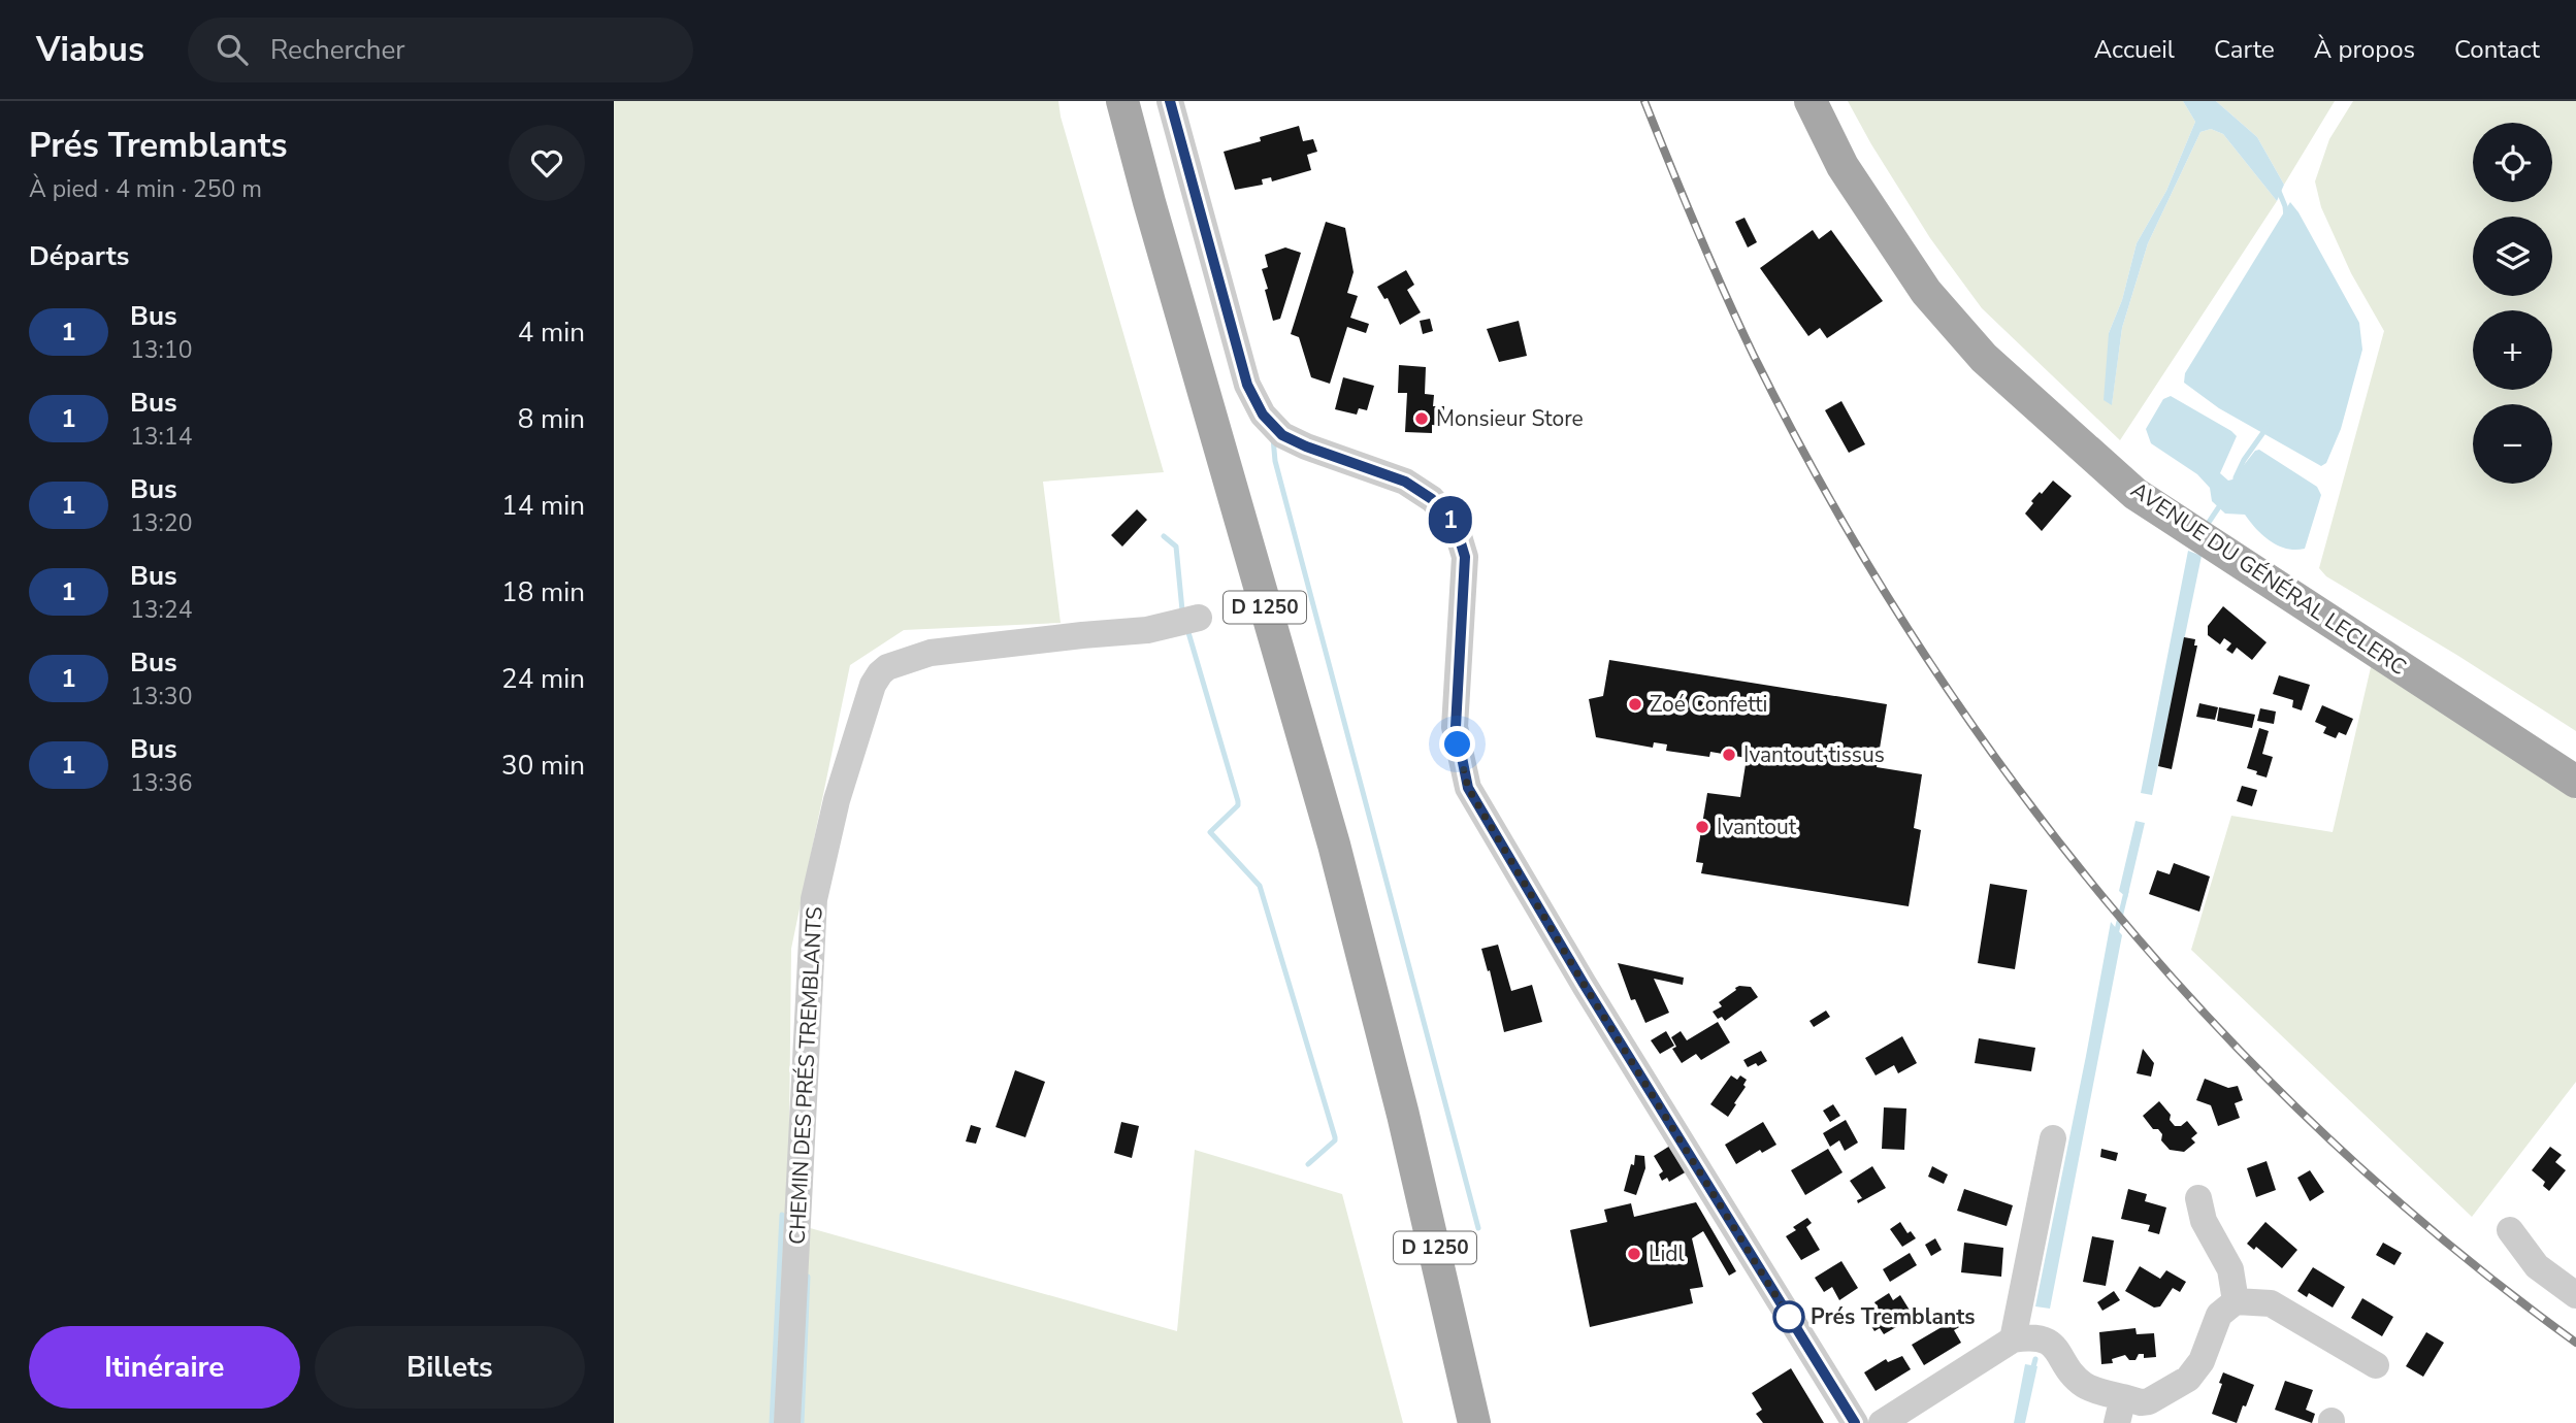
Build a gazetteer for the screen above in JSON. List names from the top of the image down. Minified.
{"streets":{"main road":["AVENUE DU GÉNÉRAL LECLERC","D 1250"],"street":["CHEMIN DES PRÉS TREMBLANTS"]},"places":["Monsieur Store","Zoé Confetti","Ivantout tissus","Ivantout","Lidl","Prés Tremblants"],"lines":["bus line 1"],"page":{"header":"Viabus","search":"Rechercher","nav":["Accueil","Carte","À propos","Contact"],"heading":[["Prés Tremblants","À pied · 4 min · 250 m"],"Départs"],"on_map":"1","map_buttons":["+","−"],"list":[{"mark":"1","name":"Bus","note":"13:10","value":"4 min"},{"mark":"1","name":"Bus","note":"13:14","value":"8 min"},{"mark":"1","name":"Bus","note":"13:20","value":"14 min"},{"mark":"1","name":"Bus","note":"13:24","value":"18 min"},{"mark":"1","name":"Bus","note":"13:30","value":"24 min"},{"mark":"1","name":"Bus","note":"13:36","value":"30 min"}],"buttons":["Itinéraire","Billets"]}}
